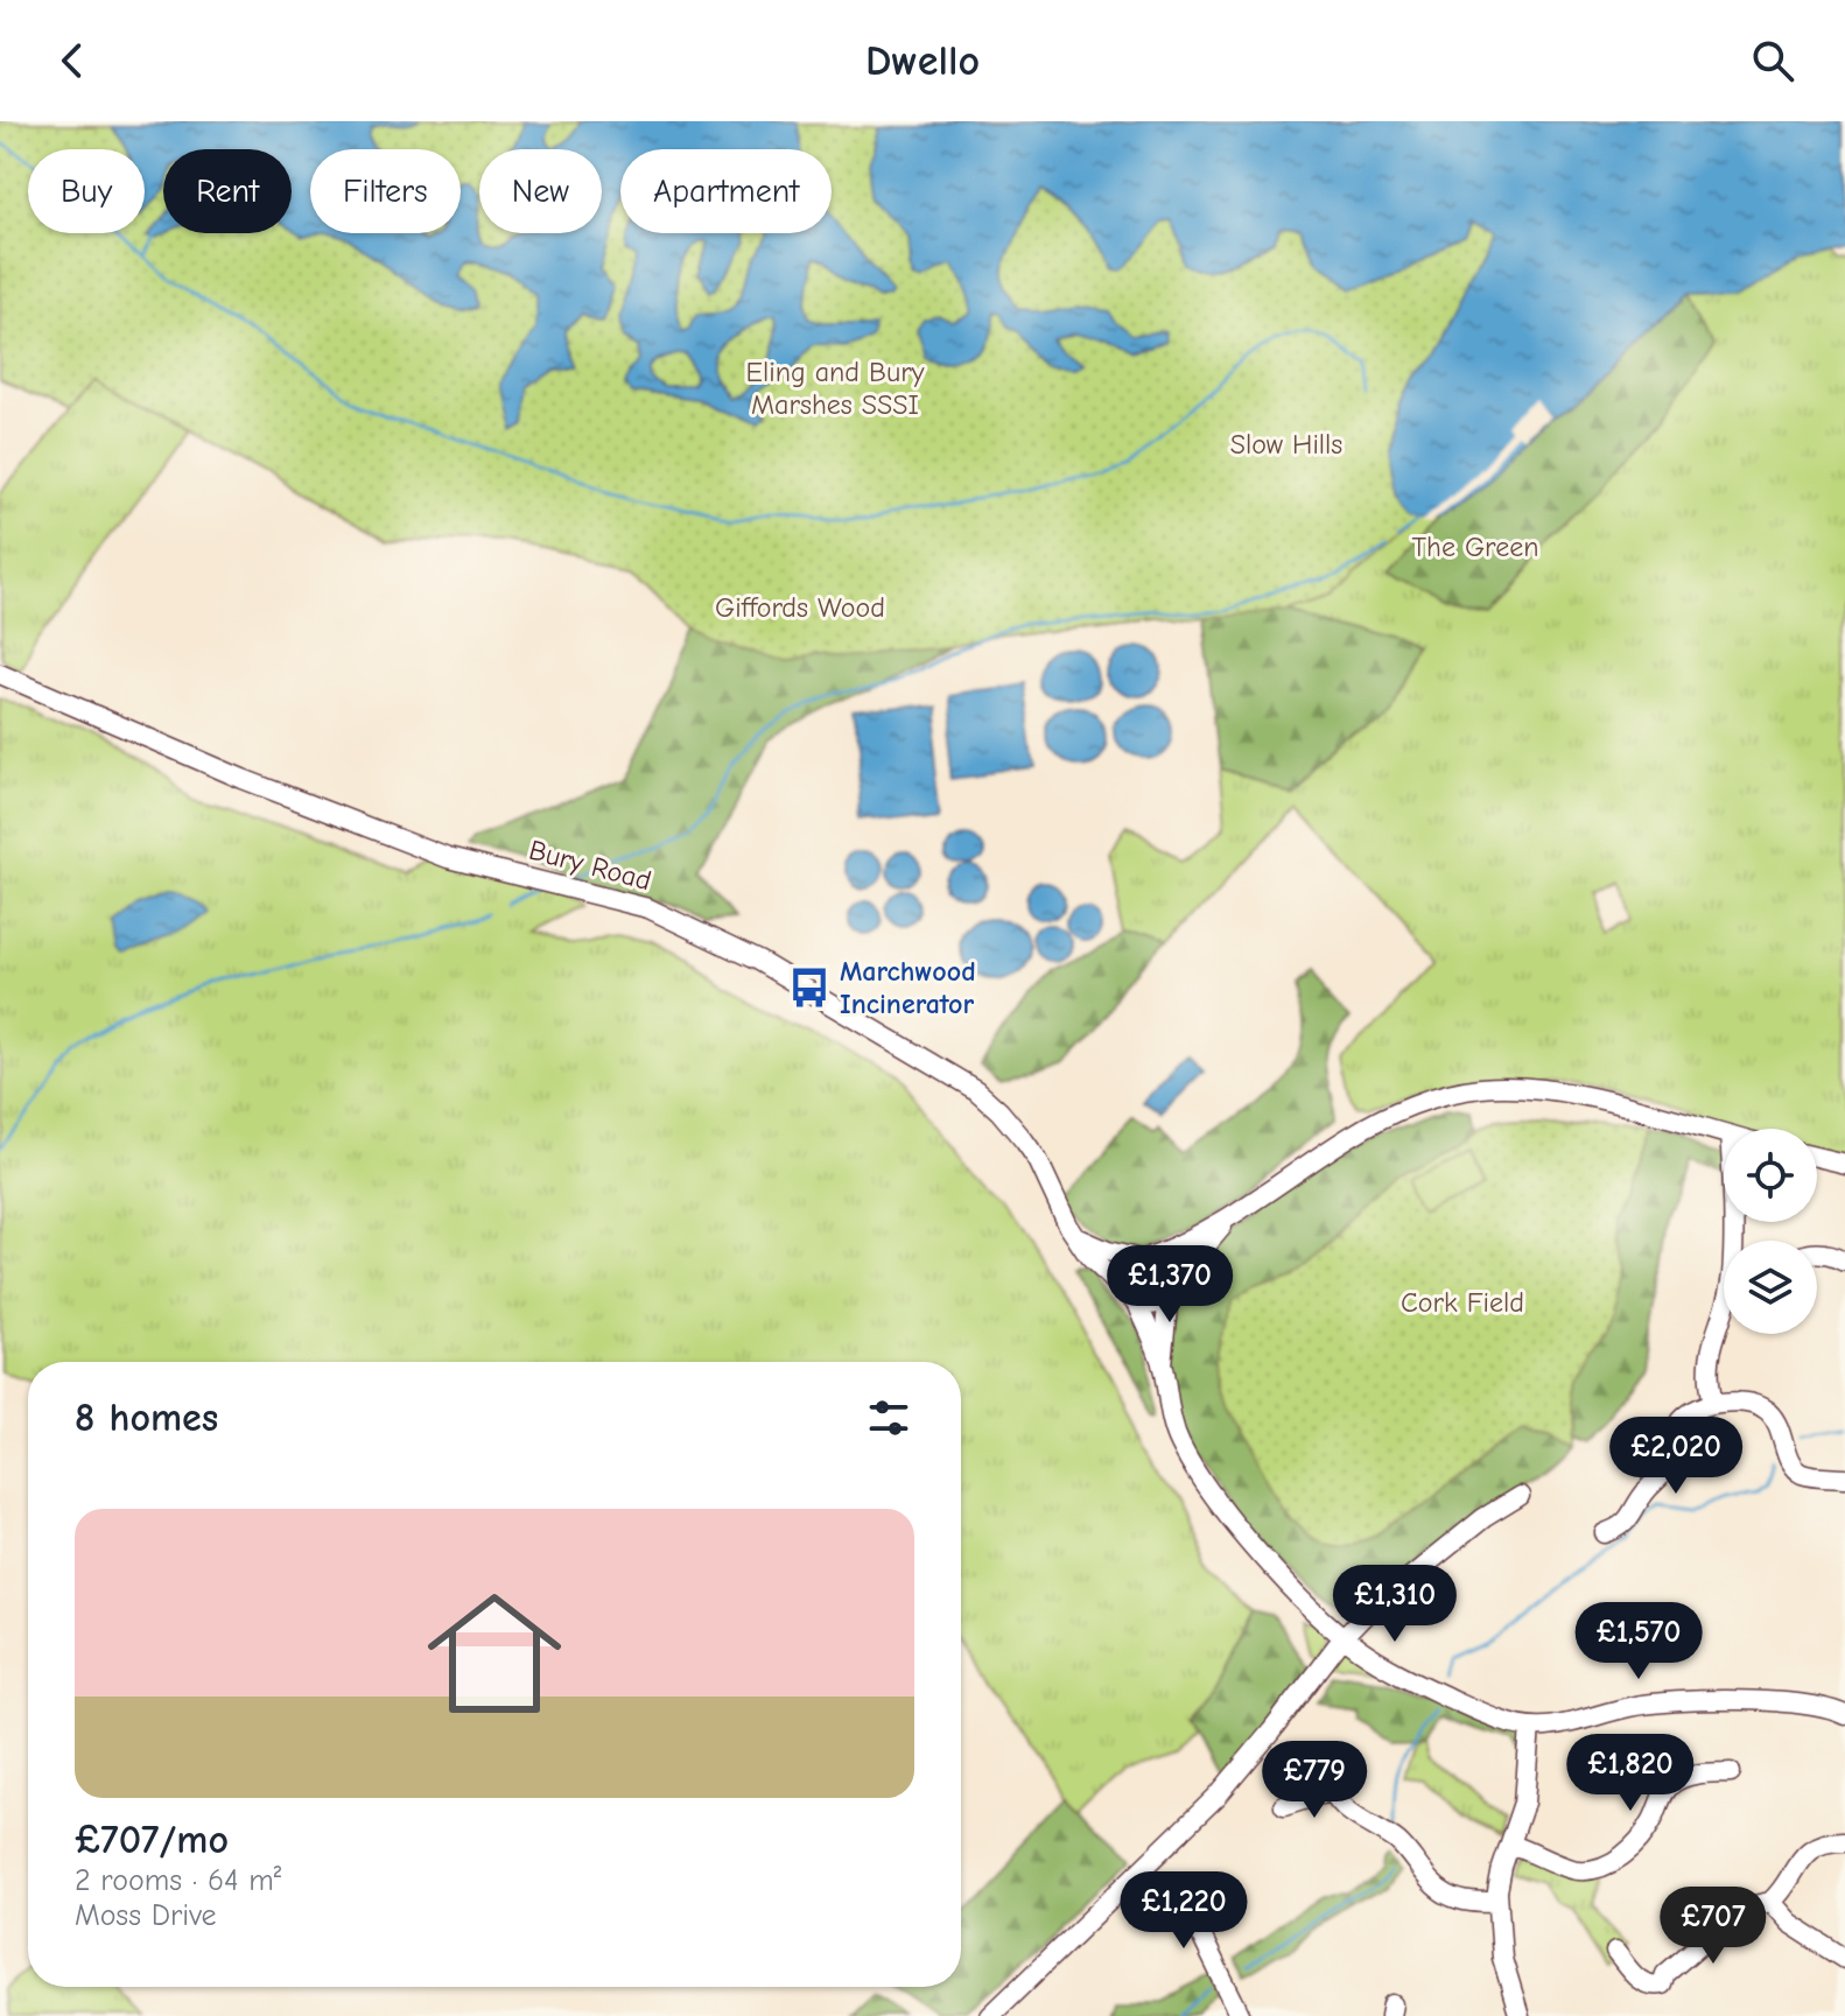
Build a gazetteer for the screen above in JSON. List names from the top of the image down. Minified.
{"streets":{"street":["Bury Road"]},"parks":["Eling and Bury Marshes SSSI","Slow Hills","The Green","Giffords Wood","Cork Field"],"places":{"bus stop":["Marchwood Incinerator"]},"page":{"header":"Dwello","chip":["Buy","Rent","Filters","New","Apartment"],"price":["£1,370","£2,020","£1,310","£1,570","£1,820","£779","£1,220","£707"],"heading":"8 homes","list":[{"name":"£707/mo","note":"2 rooms · 64 m² · Moss Drive"}]}}
